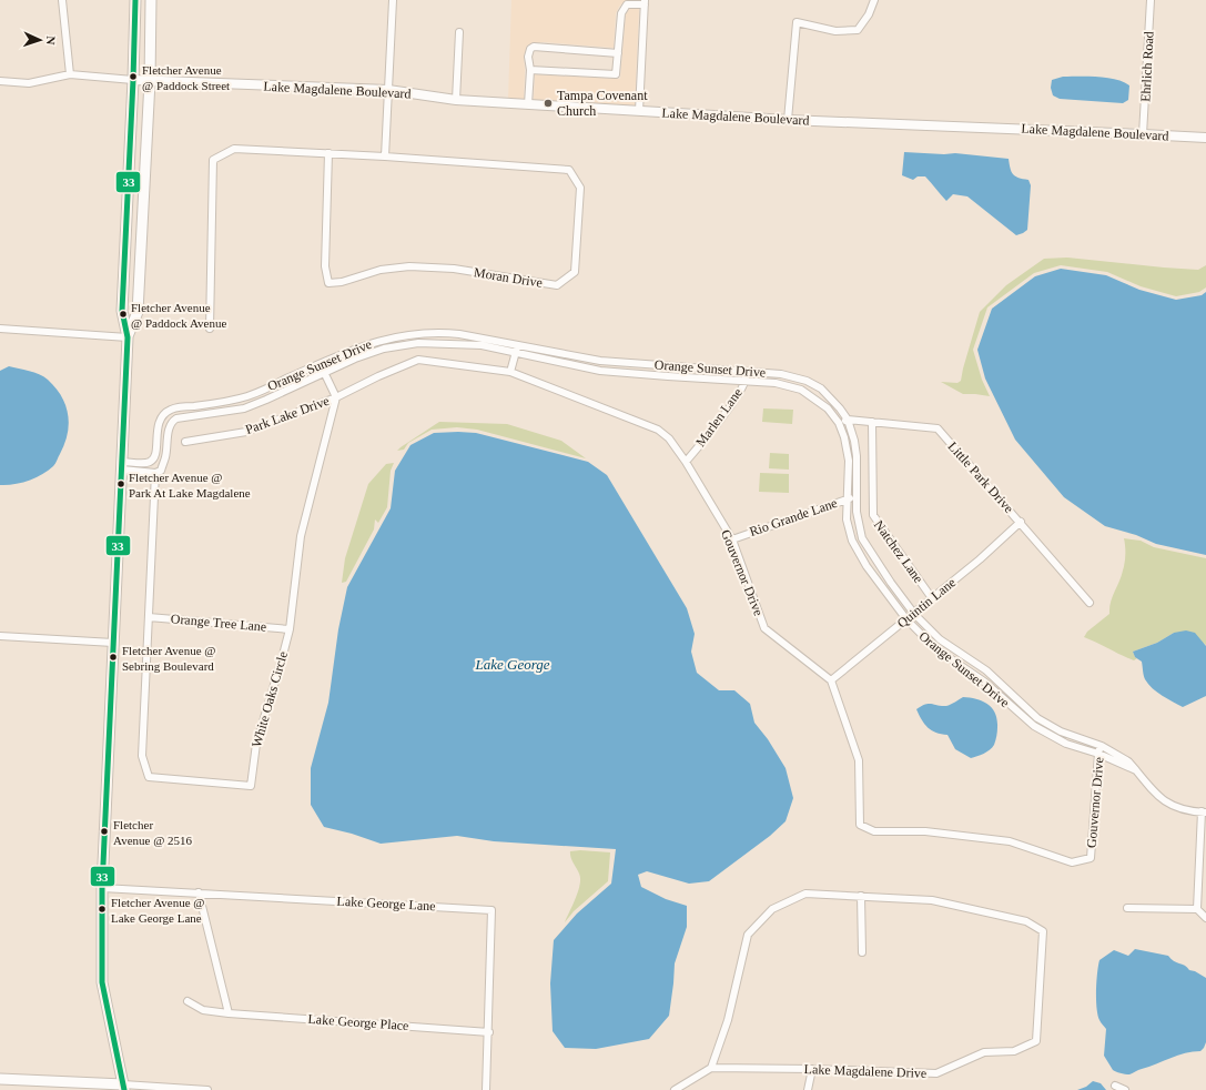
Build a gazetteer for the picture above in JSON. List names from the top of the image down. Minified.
{"streets":{"street":["Ehrlich Road","Lake Magdalene Boulevard","Moran Drive","Orange Sunset Drive","Park Lake Drive","Marlen Lane","Little Park Drive","Rio Grande Lane","Natchez Lane","Gouvernor Drive","Quintin Lane","Orange Tree Lane","White Oaks Circle","Lake George Lane","Lake George Place","Lake Magdalene Drive"]},"crossings":[["Ehrlich Road","Lake Magdalene Boulevard"],["Orange Sunset Drive","Marlen Lane"],["Orange Sunset Drive","Little Park Drive"],["Orange Sunset Drive","Rio Grande Lane"],["Orange Sunset Drive","Gouvernor Drive"],["Orange Sunset Drive","Quintin Lane"],["Orange Sunset Drive","White Oaks Circle"],["Park Lake Drive","Gouvernor Drive"],["Park Lake Drive","White Oaks Circle"],["Marlen Lane","Little Park Drive"],["Marlen Lane","Rio Grande Lane"],["Marlen Lane","Gouvernor Drive"],["Little Park Drive","Rio Grande Lane"],["Little Park Drive","Natchez Lane"],["Little Park Drive","Gouvernor Drive"],["Little Park Drive","Quintin Lane"],["Rio Grande Lane","Gouvernor Drive"],["Natchez Lane","Quintin Lane"],["Gouvernor Drive","Quintin Lane"],["Gouvernor Drive","White Oaks Circle"],["Orange Tree Lane","White Oaks Circle"],["Lake George Lane","Lake George Place"]],"water":["Lake George"],"places":["Fletcher Avenue @ Paddock Street","Tampa Covenant Church","Fletcher Avenue @ Paddock Avenue","Fletcher Avenue @ Park At Lake Magdalene","Fletcher Avenue @ Sebring Boulevard","Fletcher Avenue @ 2516","Fletcher Avenue @ Lake George Lane"],"lines":["transit line 33"],"north":"right"}
